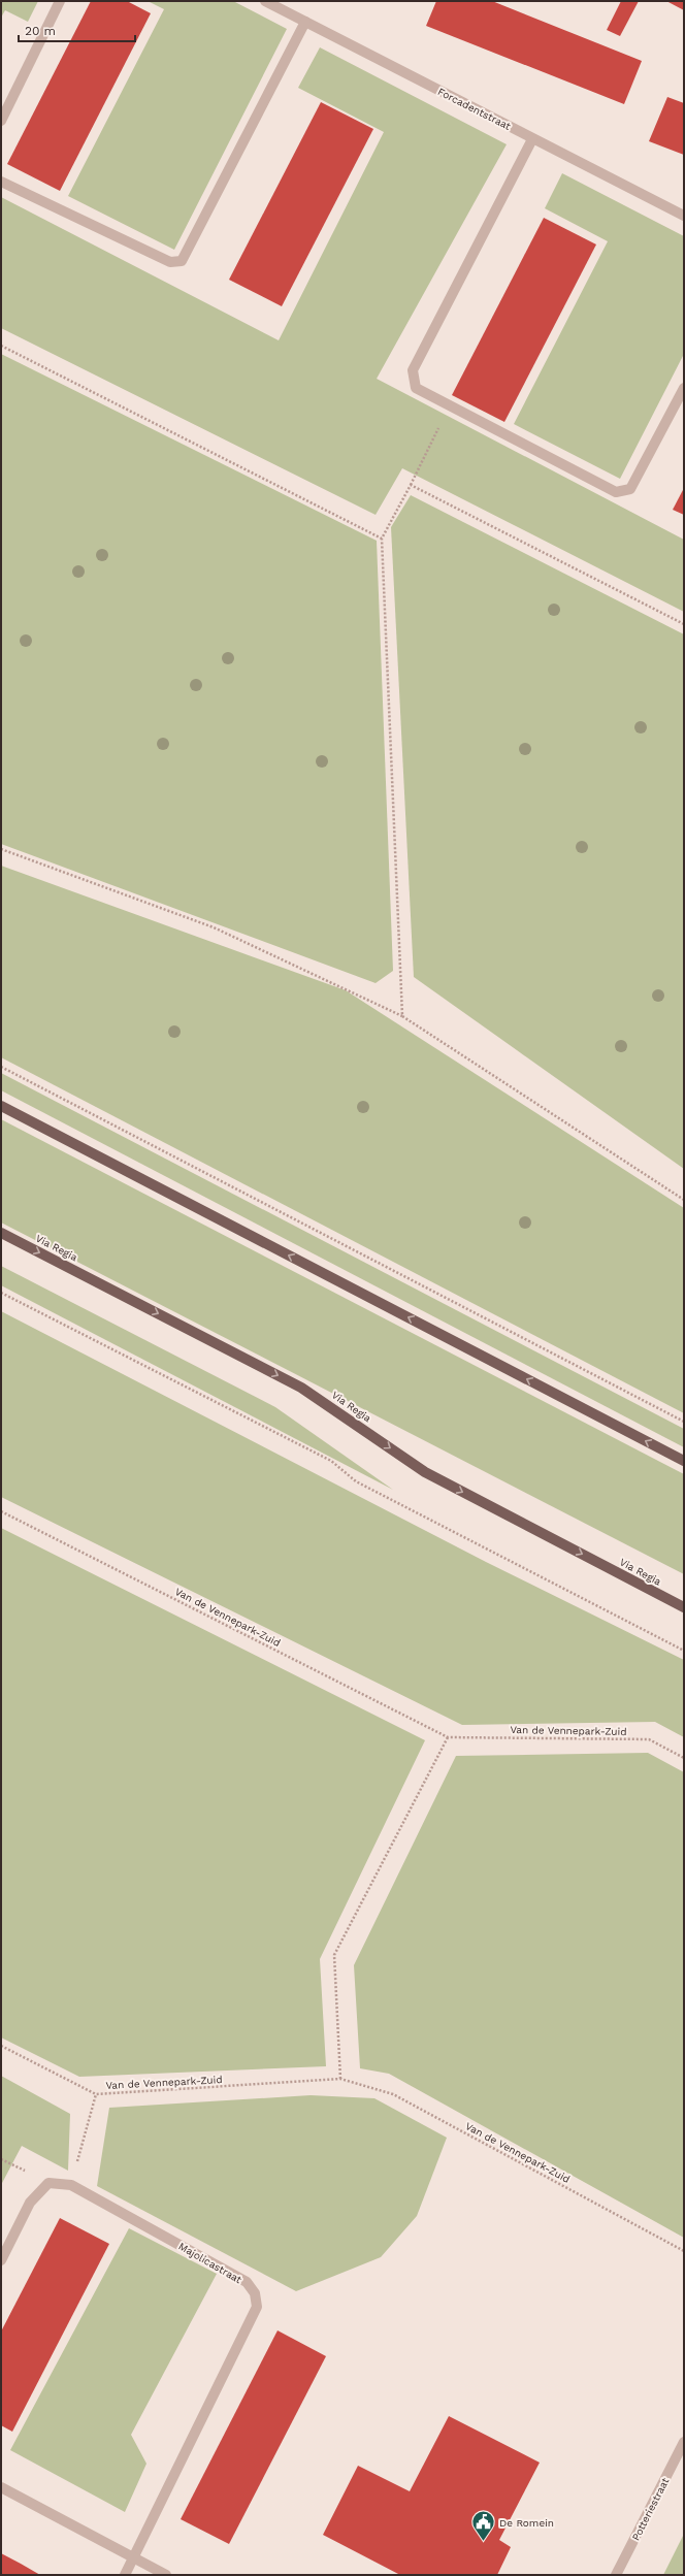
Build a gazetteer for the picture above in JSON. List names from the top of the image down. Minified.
{"streets":{"main road":["Via Regia"],"street":["Forcadentstraat","Majolicastraat","Potteriestraat"],"path":["Van de Vennepark-Zuid"]},"one_way":["Via Regia"],"places":{"public building":["De Romein"]},"scale_bar":"20 m"}
